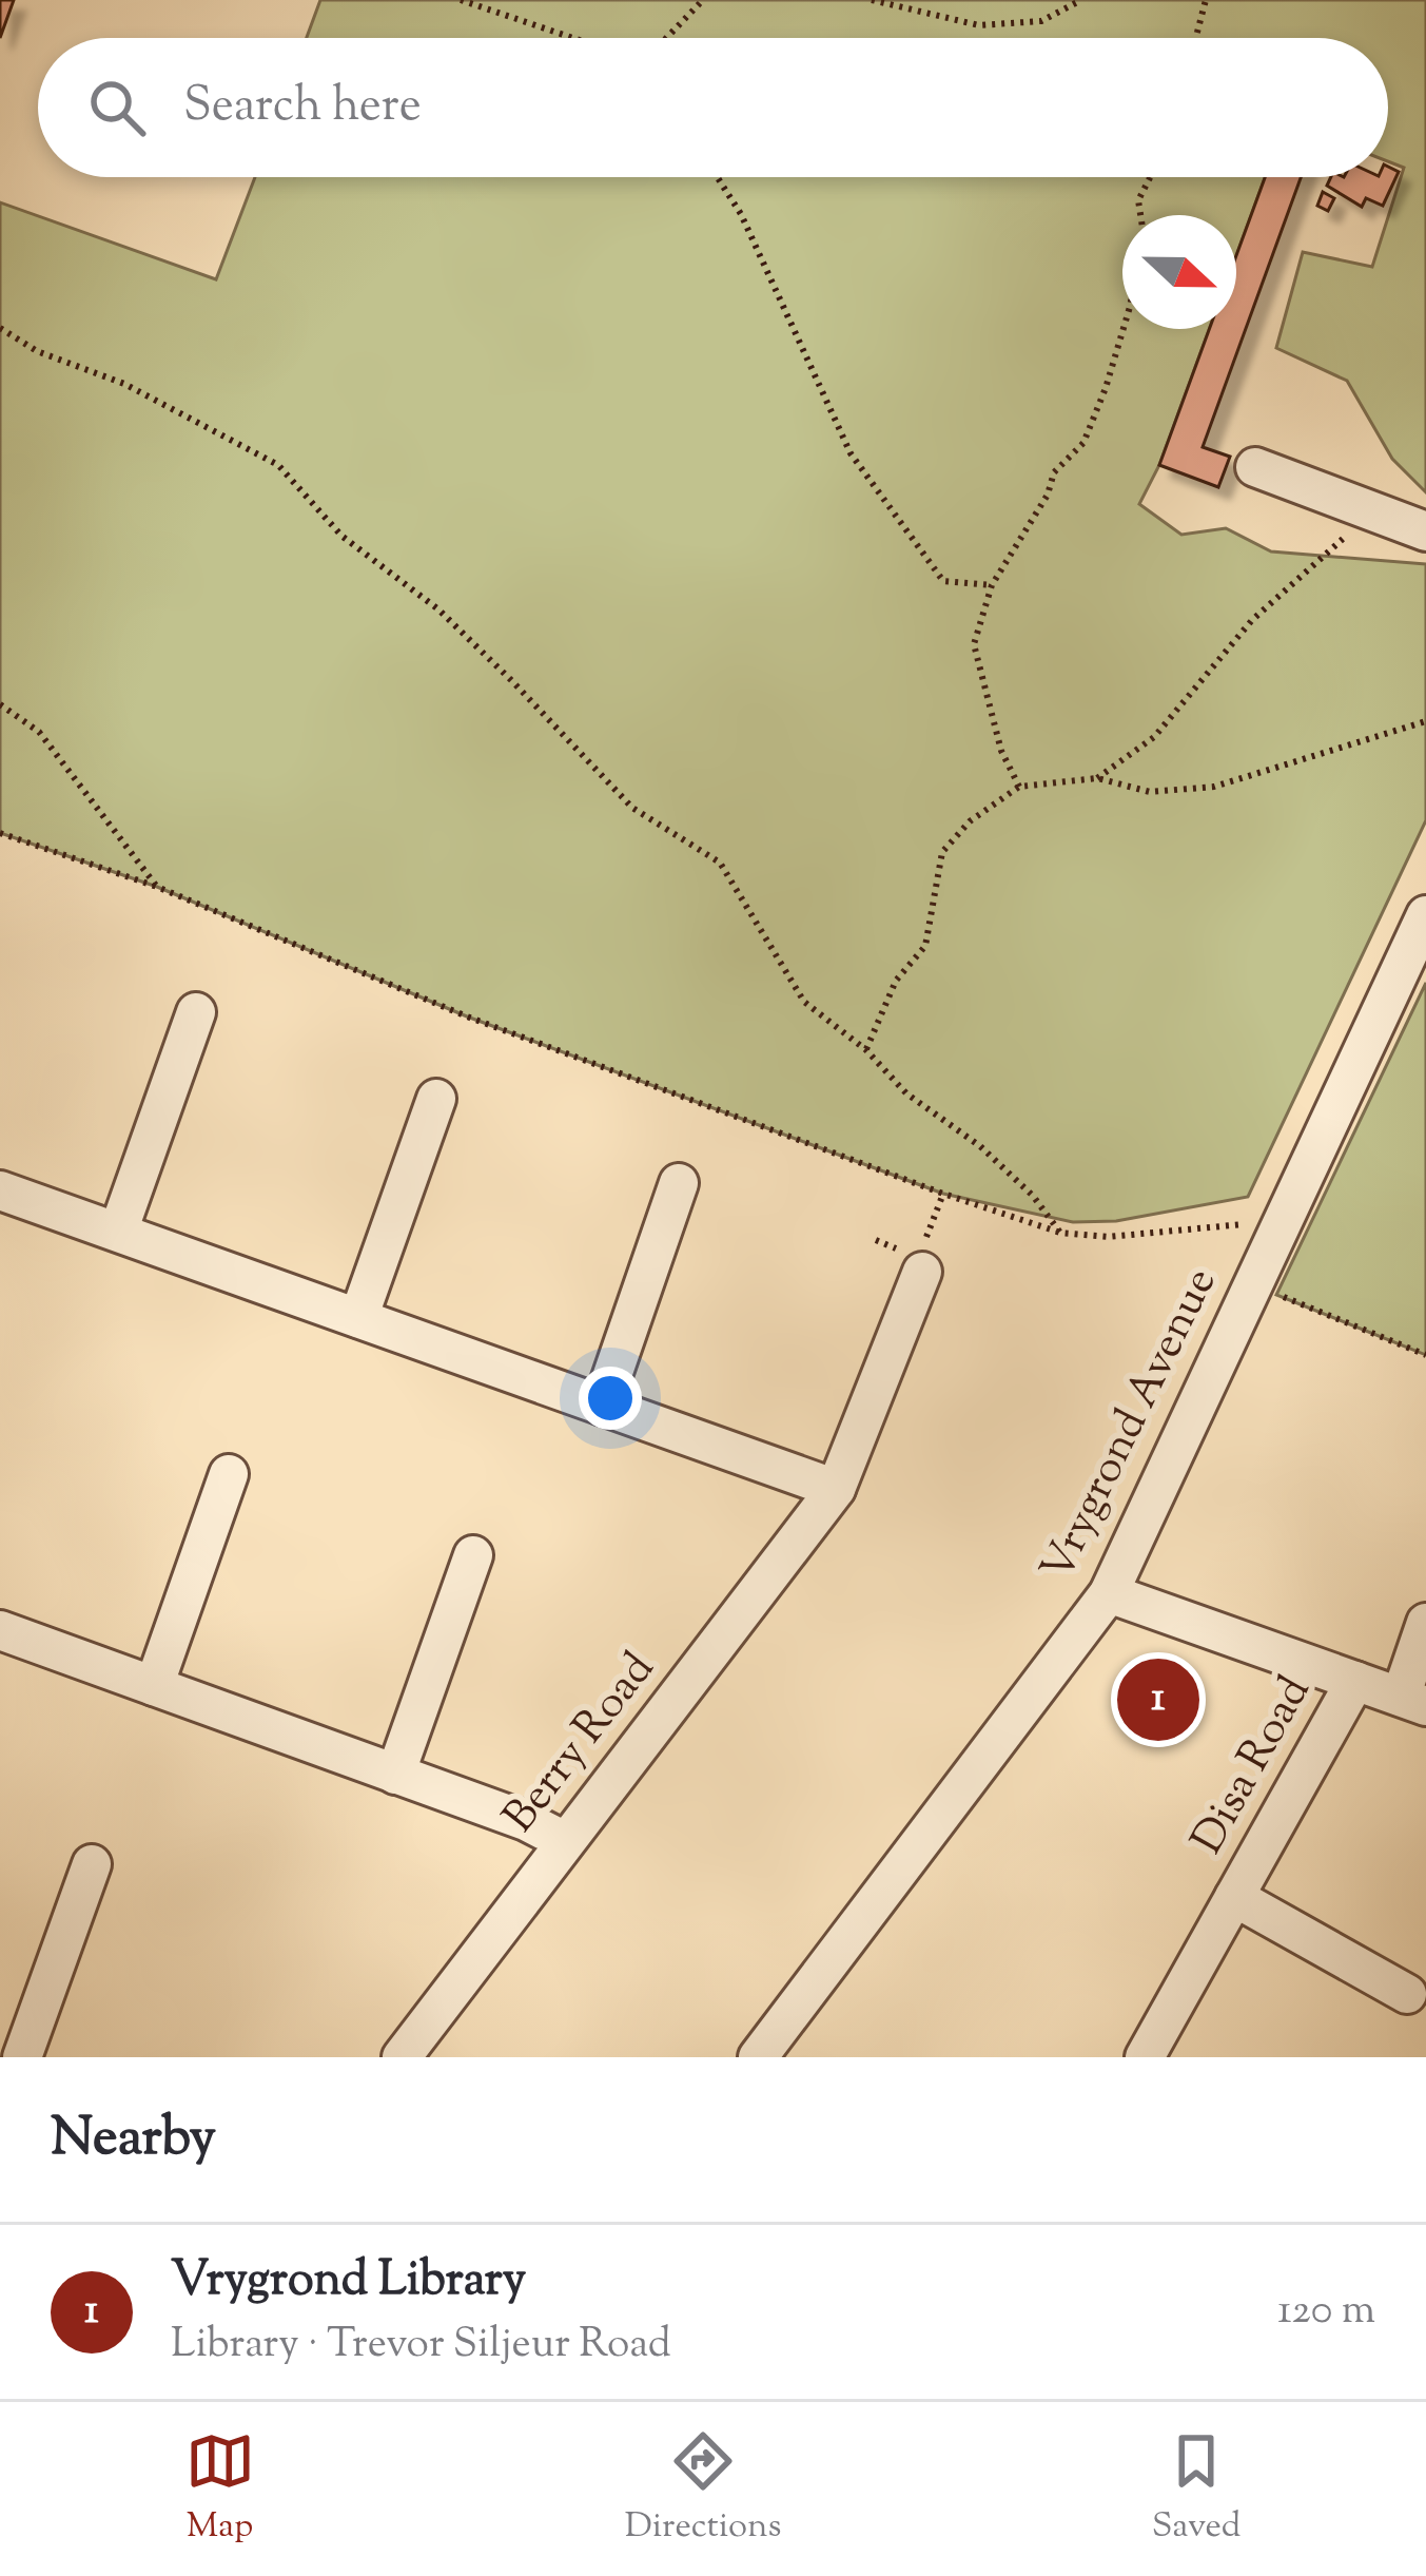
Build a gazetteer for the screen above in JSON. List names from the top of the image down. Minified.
{"streets":{"street":["Vrygrond Avenue","Berry Road","Disa Road"]},"north":"right","page":{"search":"Search here","pins":"1","heading":"Nearby","list":[{"mark":"1","name":"Vrygrond Library","note":"Library · Trevor Siljeur Road","value":"120 m"}],"nav":["Map","Directions","Saved"]}}
